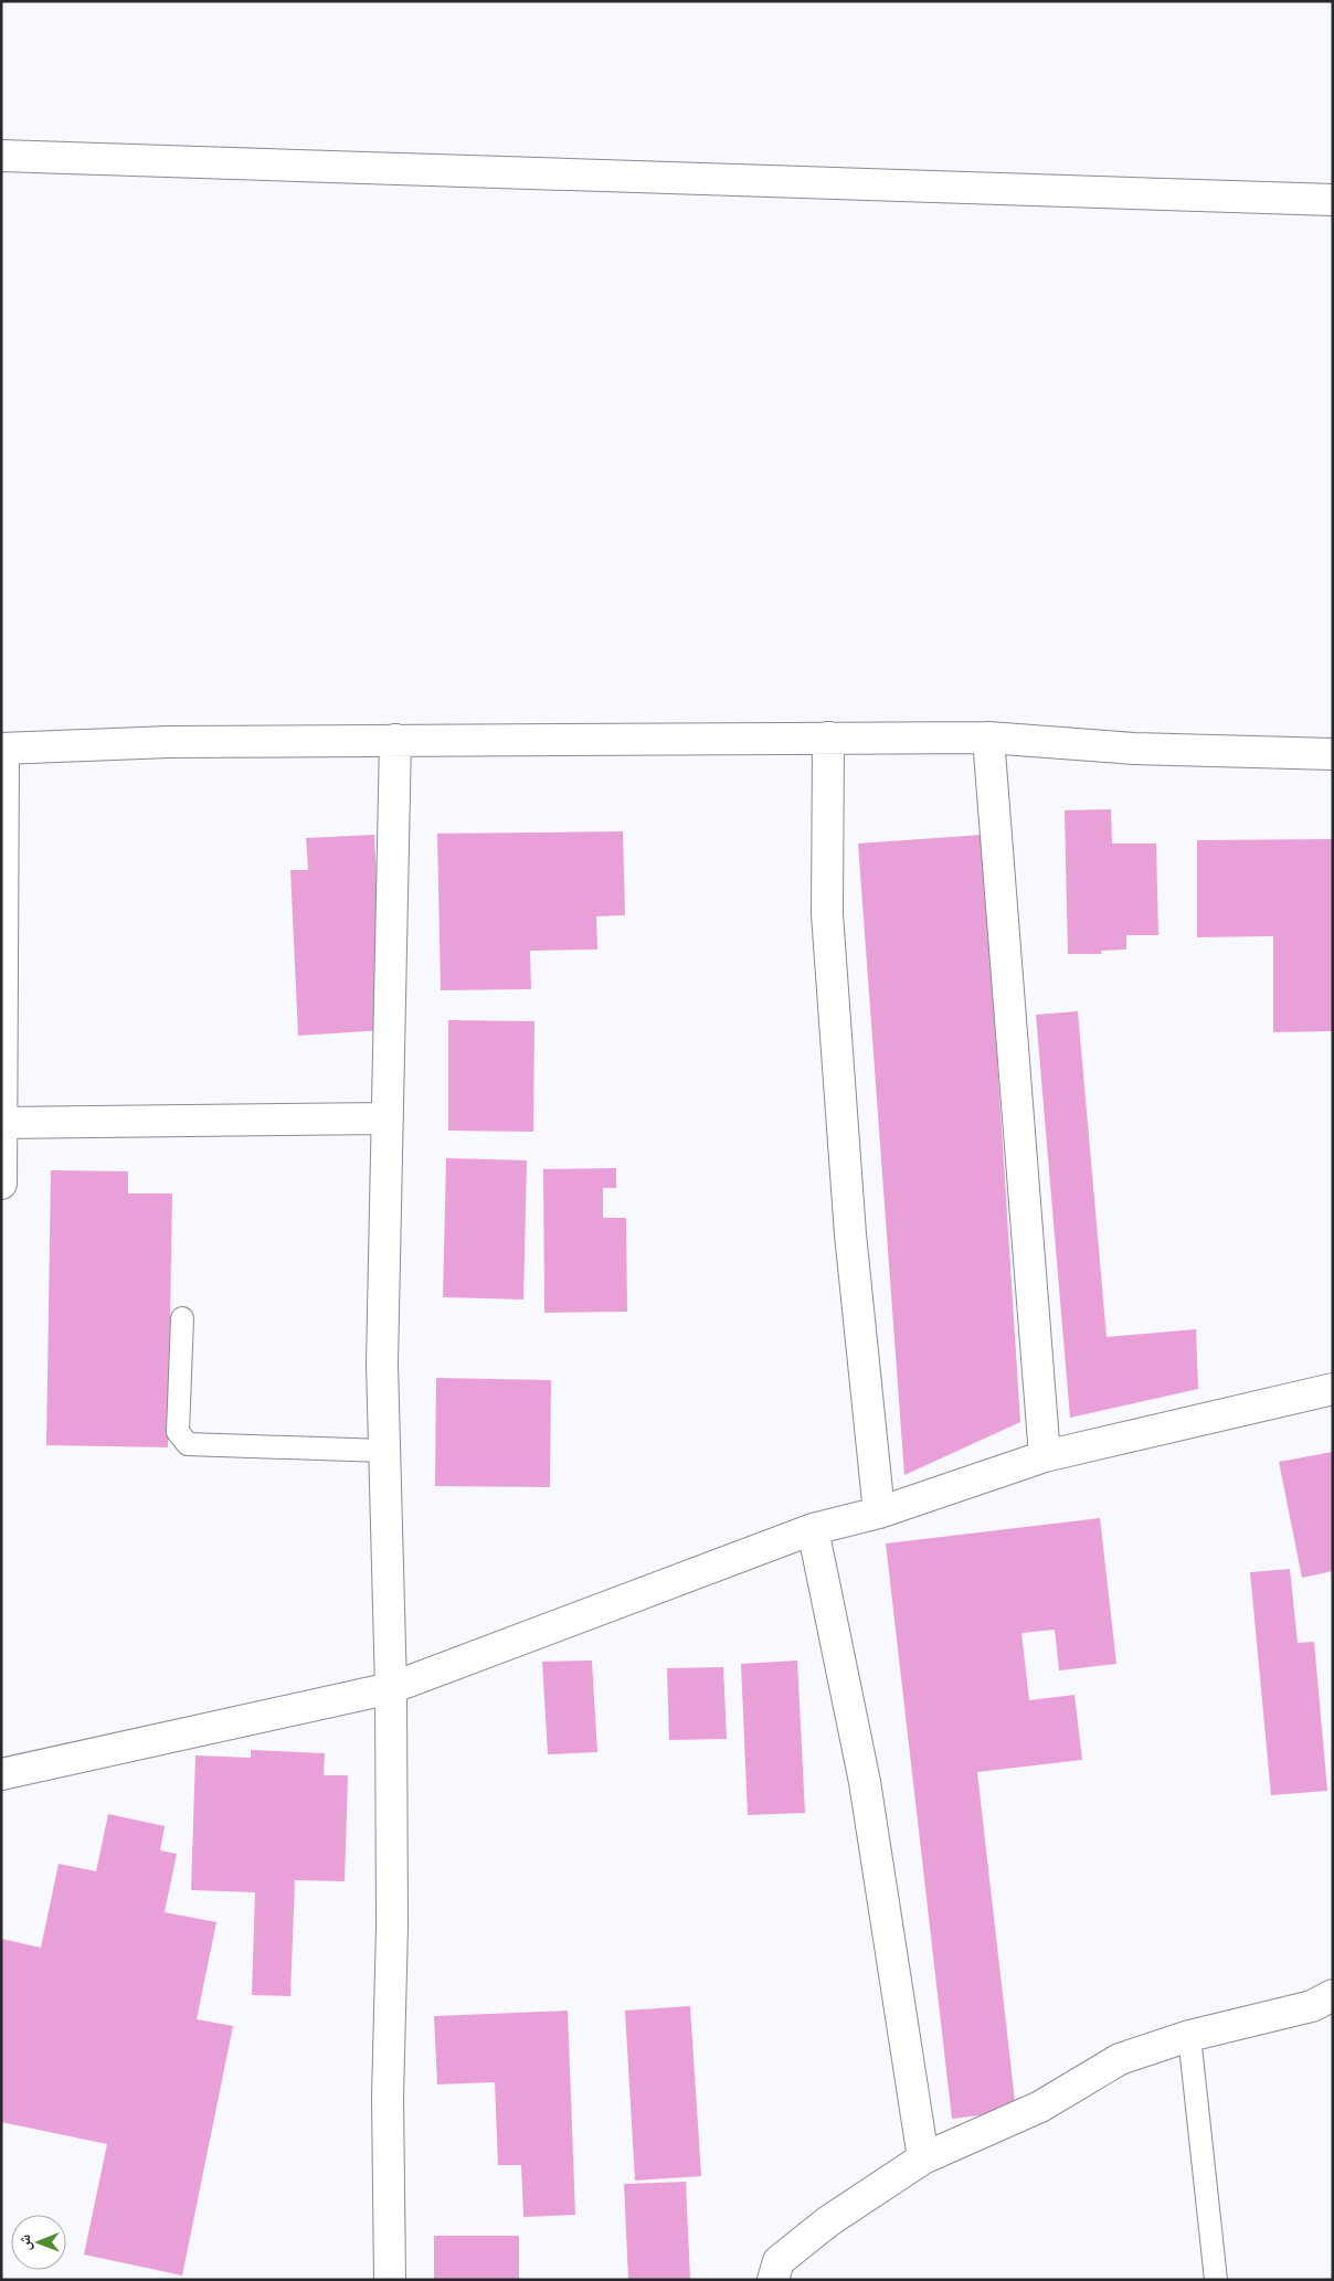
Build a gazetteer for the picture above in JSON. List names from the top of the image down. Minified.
{"north":"left"}
